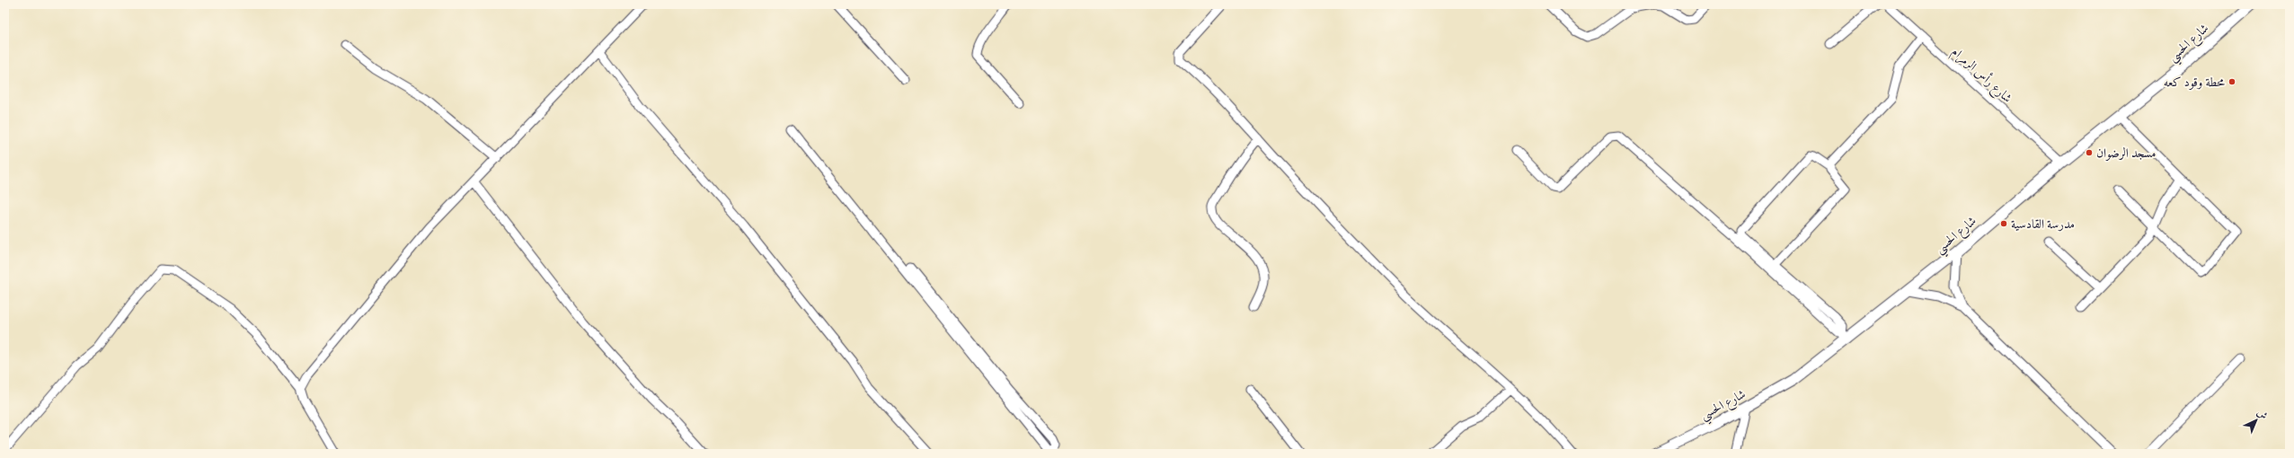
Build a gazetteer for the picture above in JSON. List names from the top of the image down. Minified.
{"streets":{"street":["شارع الحسي","شارع رأس الرمرام"]},"crossings":[["شارع الحسي","شارع رأس الرمرام"]],"places":["محطة وقود كعه","مسجد الرضوان","مدرسة القادسية"],"north":"top right"}
